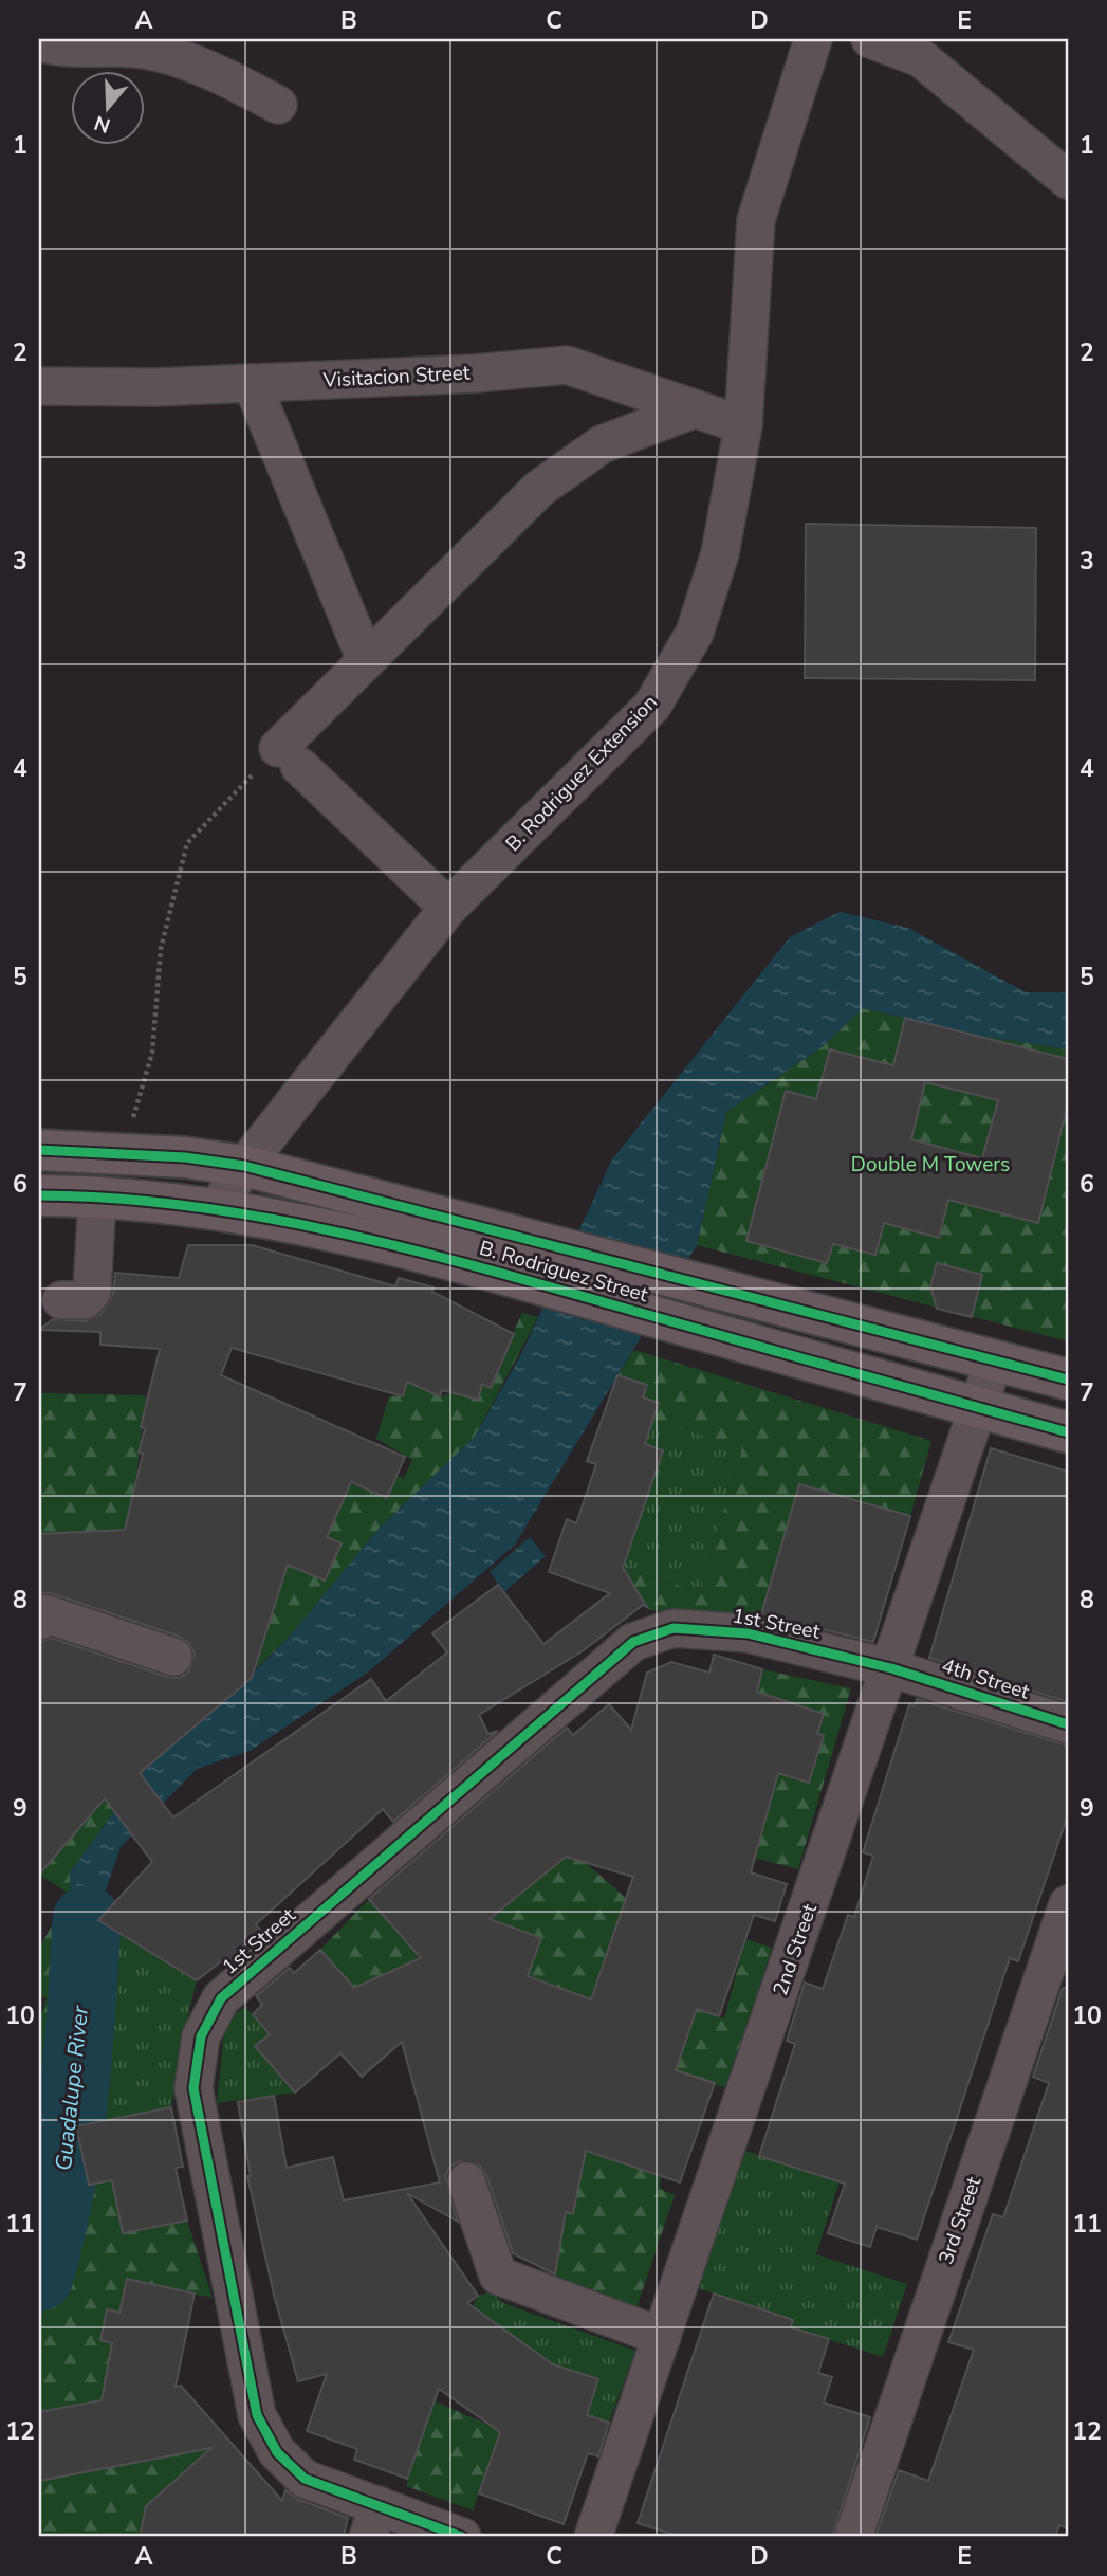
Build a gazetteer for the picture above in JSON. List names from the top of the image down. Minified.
{"streets":{"main road":["B. Rodriguez Street"],"street":["Visitacion Street","B. Rodriguez Extension","1st Street","4th Street","2nd Street","3rd Street"]},"crossings":[["Visitacion Street","B. Rodriguez Extension"],["B. Rodriguez Extension","B. Rodriguez Street"],["B. Rodriguez Street","2nd Street"],["1st Street","4th Street"],["1st Street","2nd Street"],["4th Street","2nd Street"]],"water":["Guadalupe River"],"parks":["Double M Towers"],"north":"bottom","grid":{"columns":["A","B","C","D","E"],"rows":["1","2","3","4","5","6","7","8","9","10","11","12"]}}
